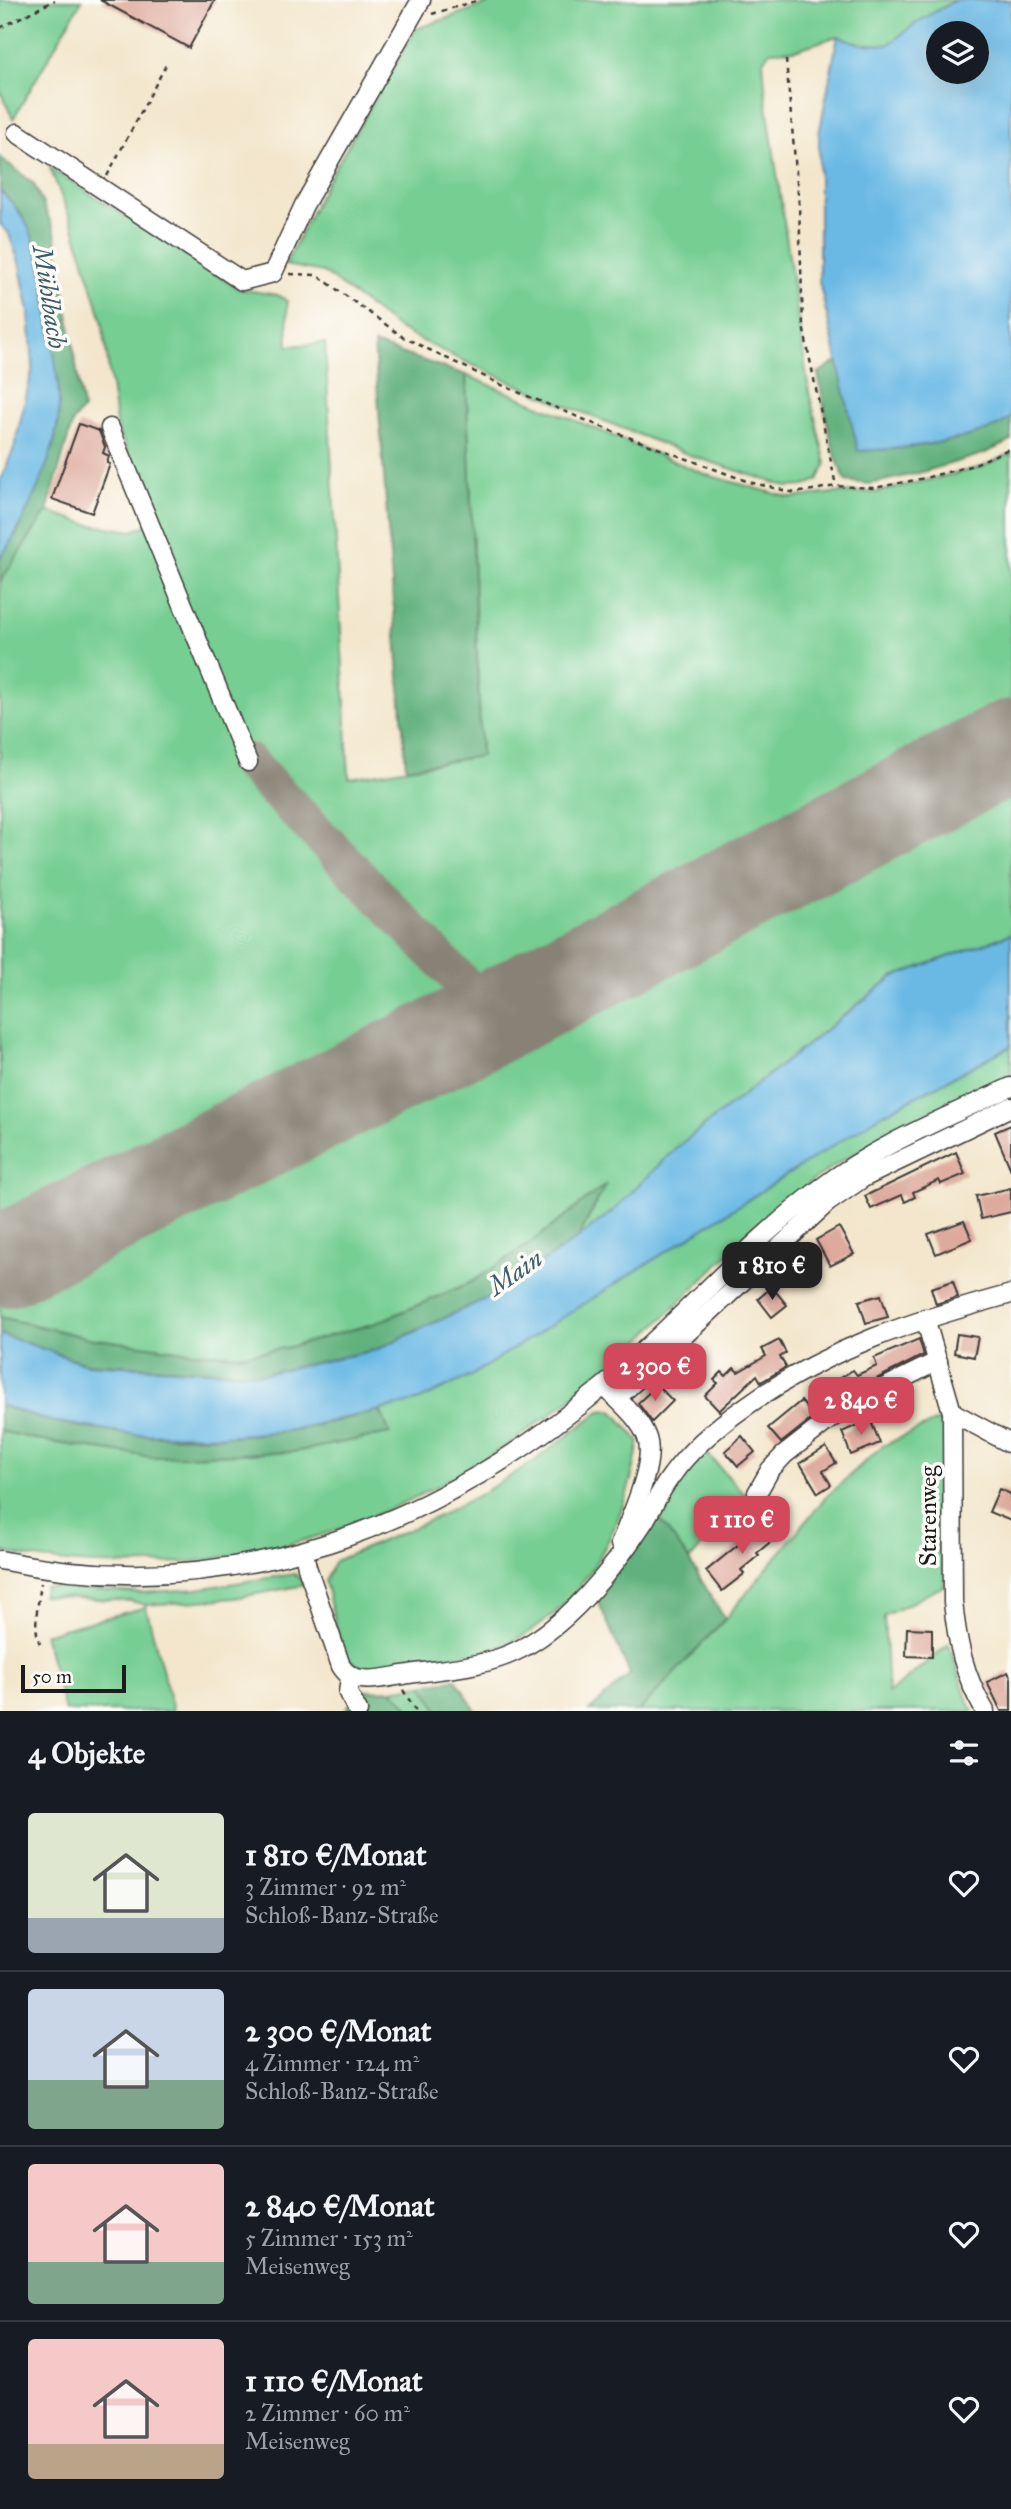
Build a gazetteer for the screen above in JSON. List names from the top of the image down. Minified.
{"streets":{"street":["Starenweg"]},"water":["Mühlbach","Main"],"scale_bar":"50 m","page":{"price":["1 810 €","2 300 €","2 840 €","1 110 €"],"scale":"50 m","heading":"4 Objekte","list":[{"name":"1 810 €/Monat","note":"3 Zimmer · 92 m² · Schloß-Banz-Straße"},{"name":"2 300 €/Monat","note":"4 Zimmer · 124 m² · Schloß-Banz-Straße"},{"name":"2 840 €/Monat","note":"5 Zimmer · 153 m² · Meisenweg"},{"name":"1 110 €/Monat","note":"2 Zimmer · 60 m² · Meisenweg"}]}}
